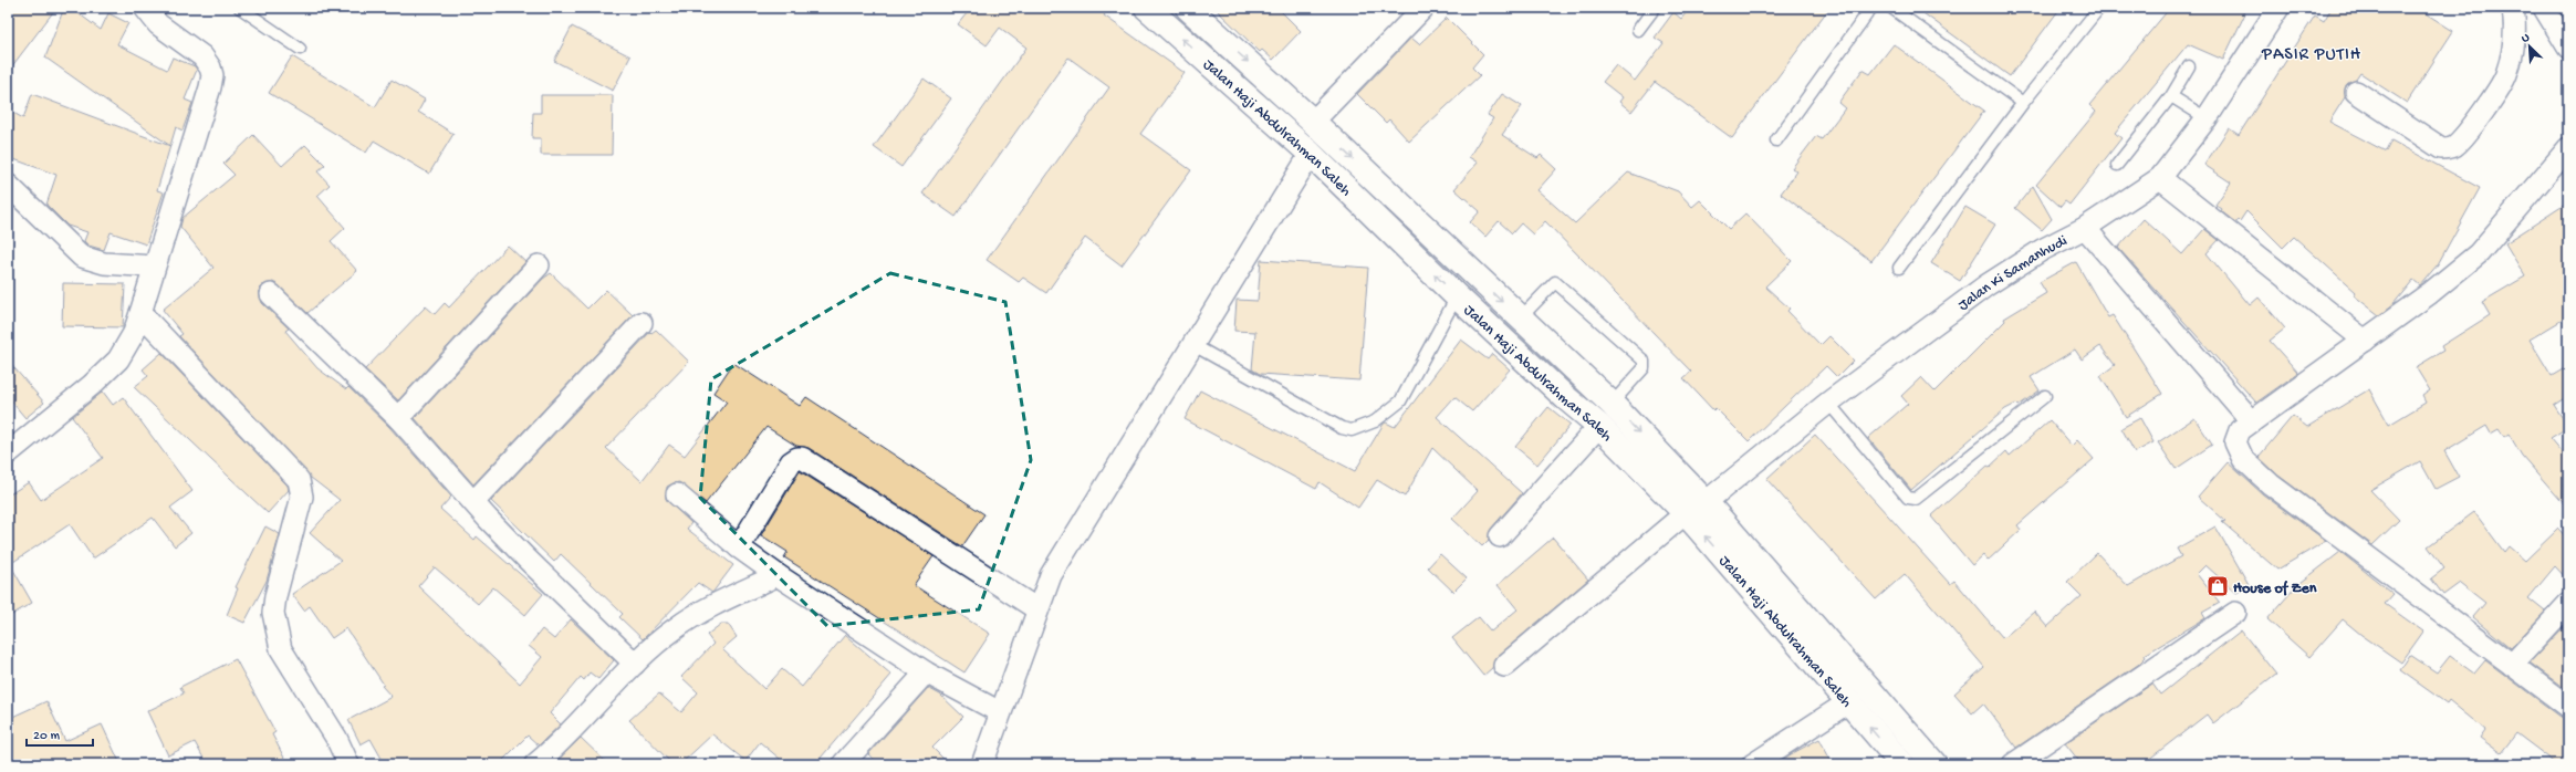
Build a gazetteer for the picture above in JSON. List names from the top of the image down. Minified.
{"streets":{"highway":["Jalan Haji Abdulrahman Saleh"],"street":["Jalan Ki Samanhudi"]},"crossings":[["Jalan Haji Abdulrahman Saleh","Jalan Ki Samanhudi"]],"districts":["PASIR PUTIH"],"places":{"shop":["House of Zen"]},"scale_bar":"20 m","north":"top left"}
